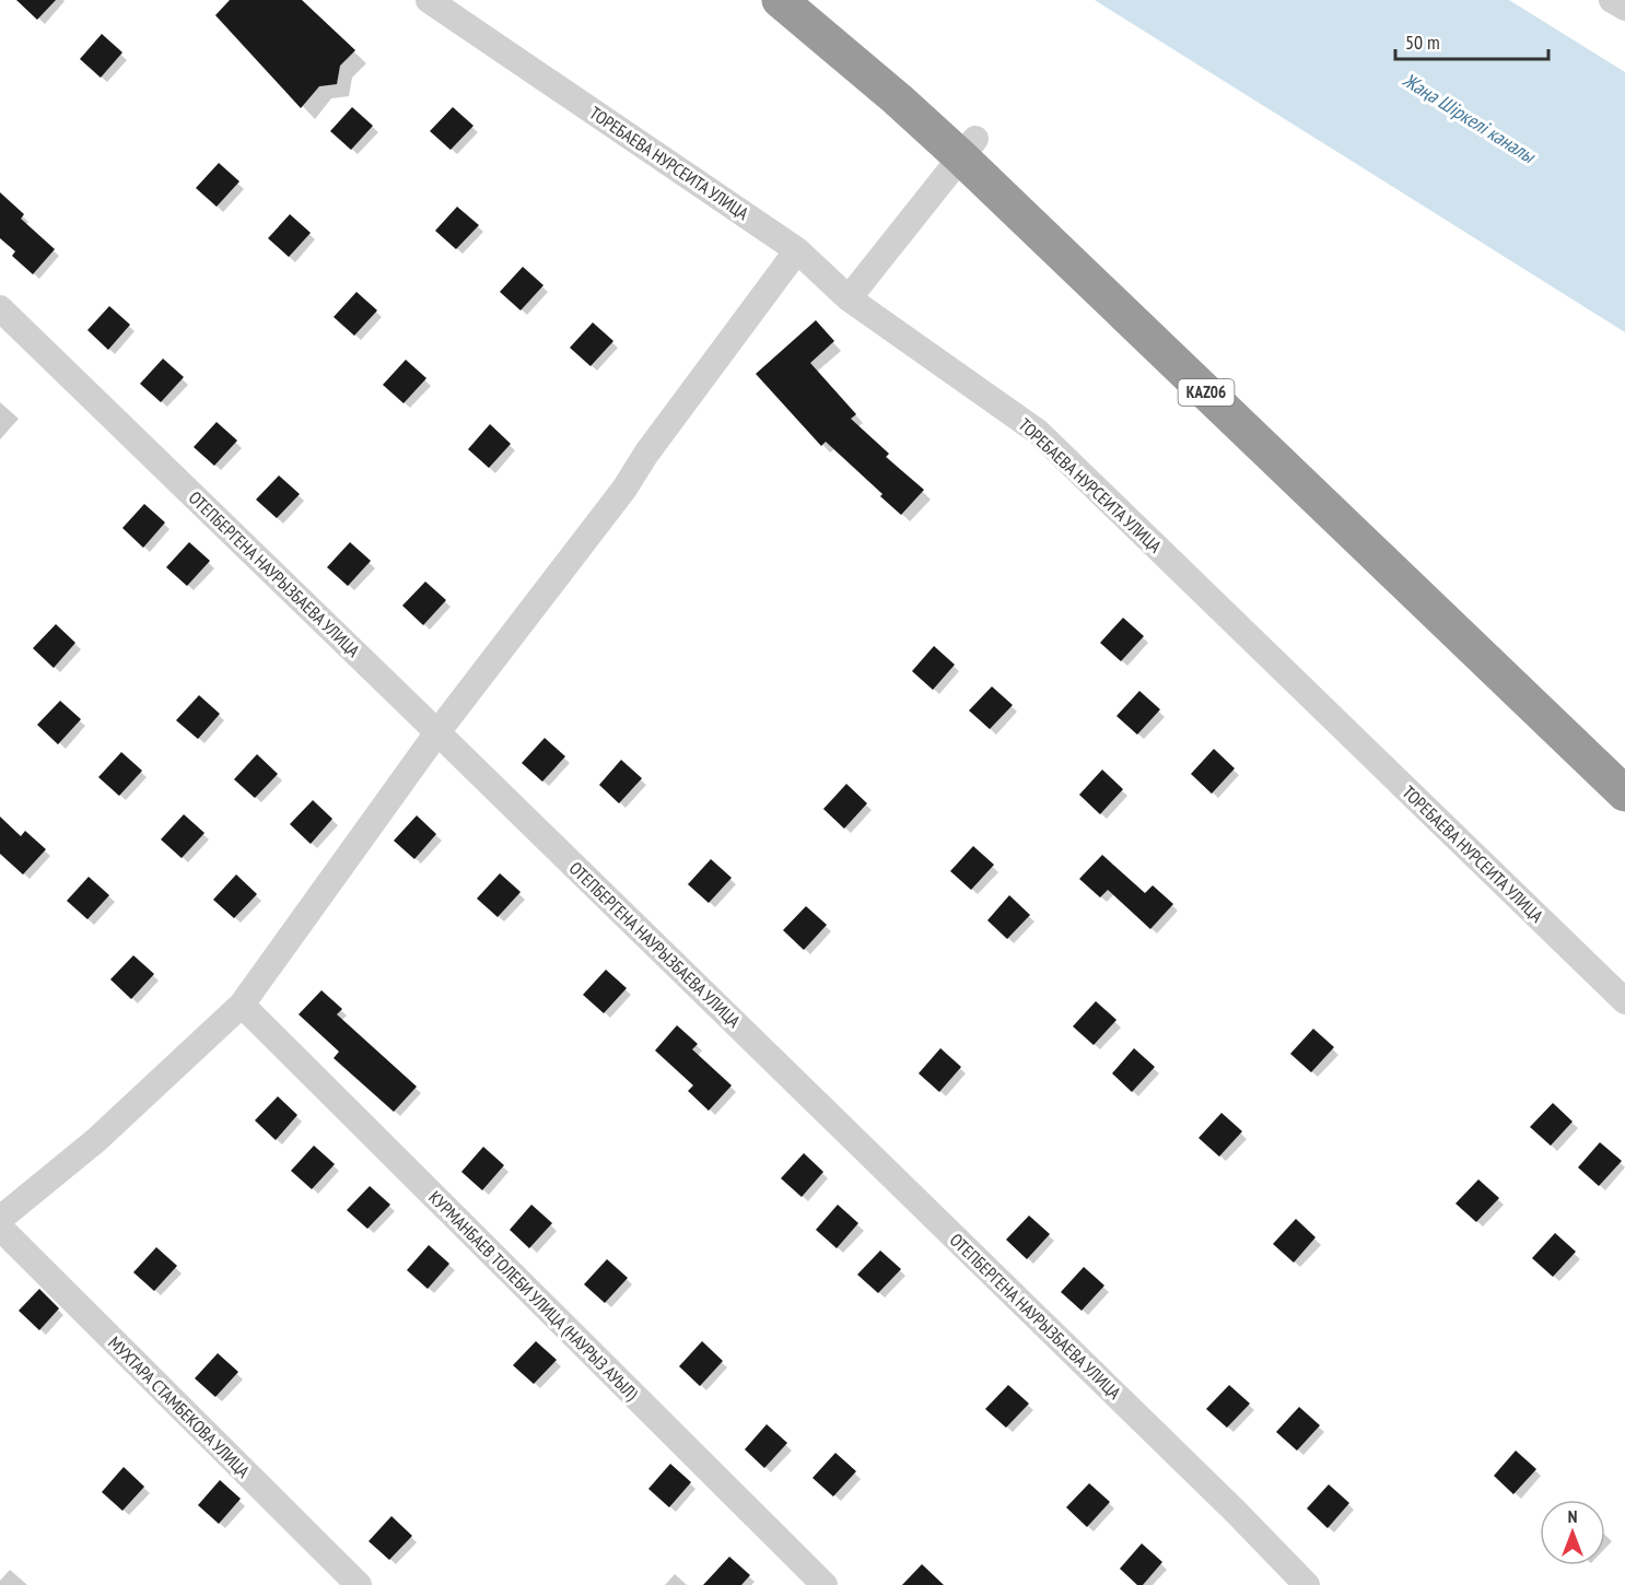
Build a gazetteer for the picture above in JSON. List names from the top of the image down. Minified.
{"streets":{"highway":["KАZ06"],"street":["ТОРЕБАЕВА НУРСЕИТА УЛИЦА","ОТЕПБЕРГЕНА НАУРЫЗБАЕВА УЛИЦА","КУРМАНБАЕВ ТОЛЕБИ УЛИЦА (НАУРЫЗ АУЫЛ)","МУХТАРА СТАМБЕКОВА УЛИЦА"]},"water":["Жаңа Шіркелі каналы"],"scale_bar":"50 m","north":"top"}
